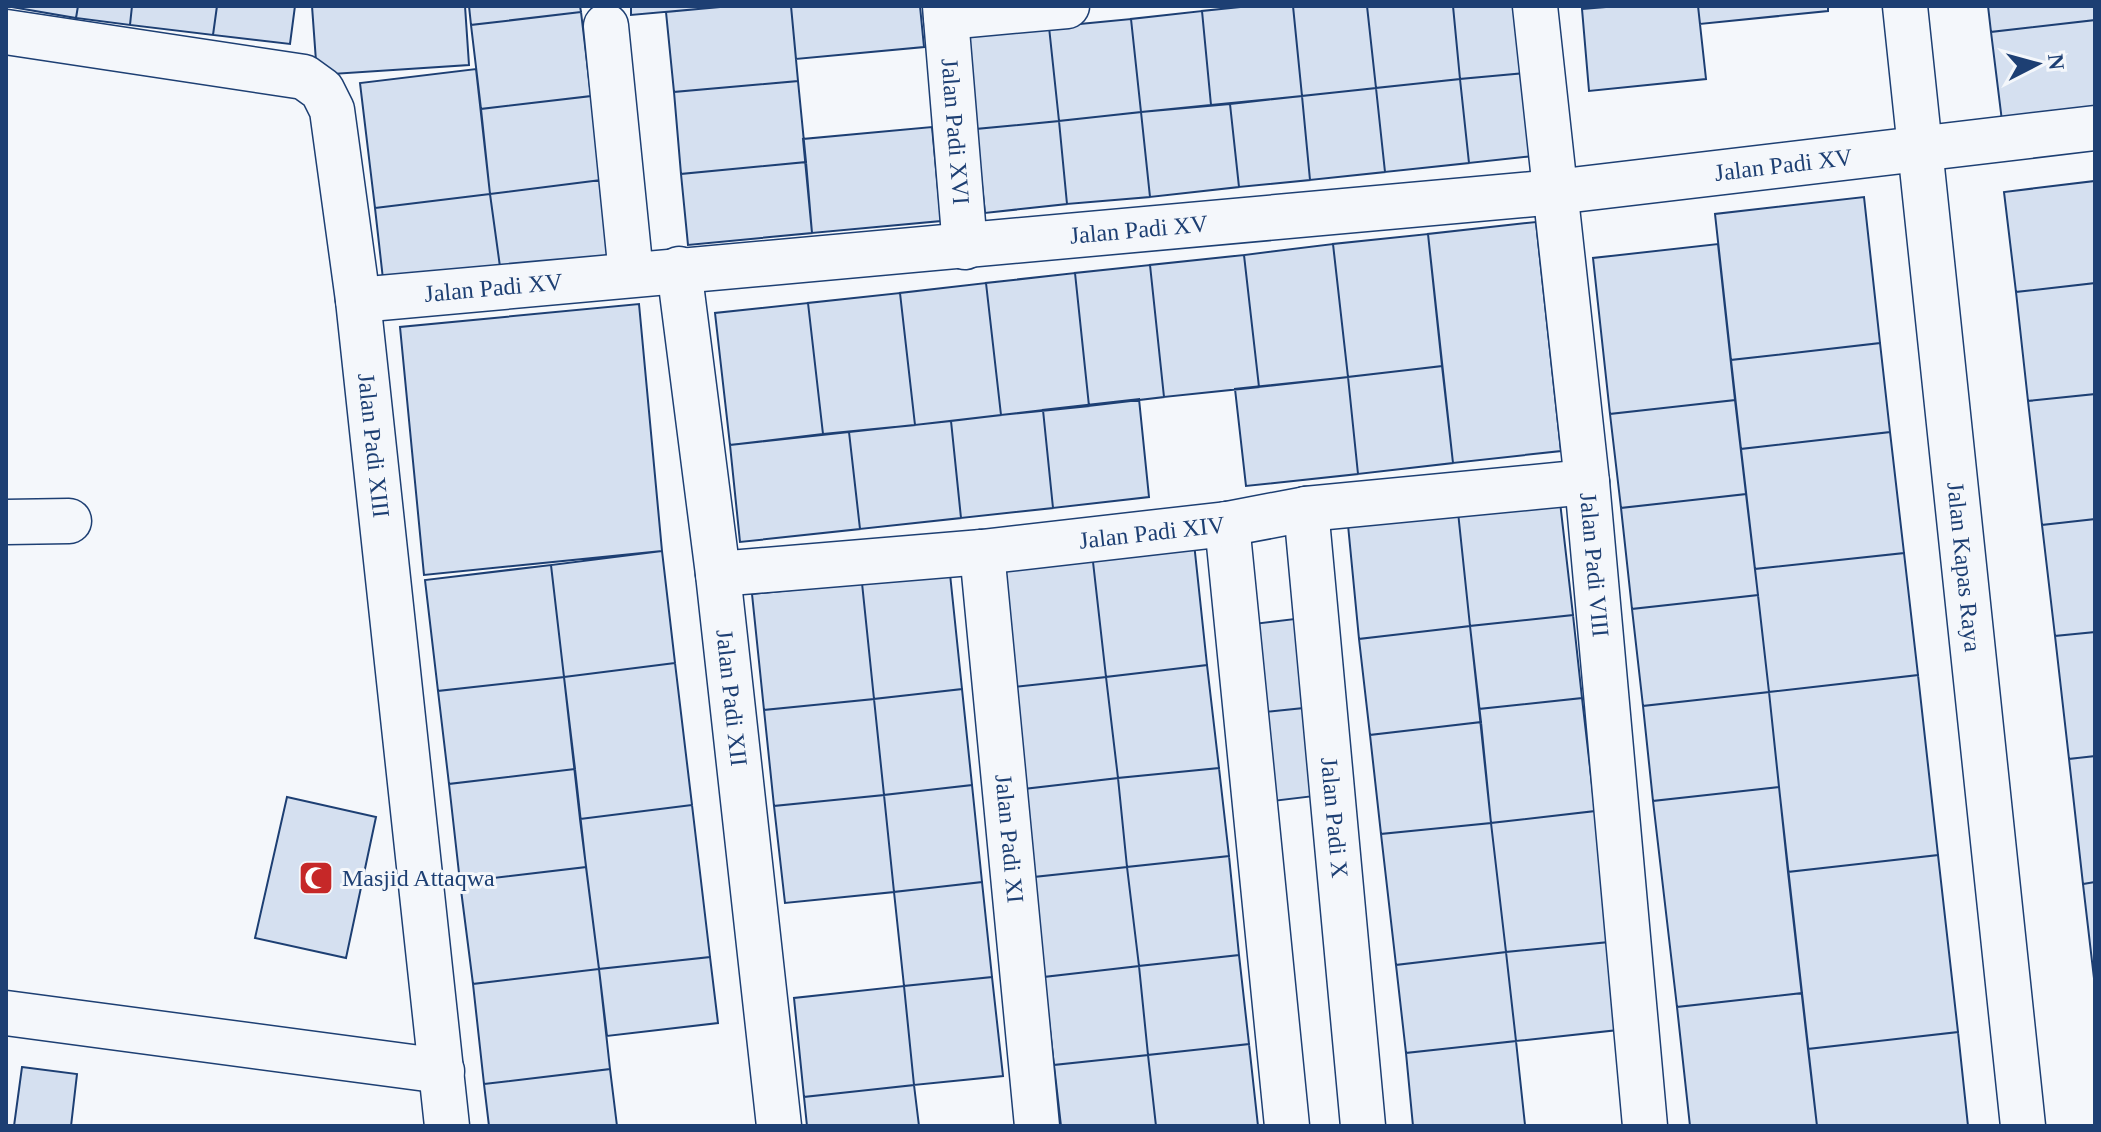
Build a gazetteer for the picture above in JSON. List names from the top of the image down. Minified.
{"streets":{"street":["Jalan Padi XVI","Jalan Padi XV","Jalan Padi XIII","Jalan Padi XIV","Jalan Padi VIII","Jalan Kapas Raya","Jalan Padi XII","Jalan Padi X","Jalan Padi XI"]},"crossings":[["Jalan Padi XVI","Jalan Padi XV"],["Jalan Padi XV","Jalan Padi XIII"],["Jalan Padi XV","Jalan Padi VIII"],["Jalan Padi XV","Jalan Kapas Raya"],["Jalan Padi XV","Jalan Padi XII"],["Jalan Padi XIV","Jalan Padi VIII"],["Jalan Padi XIV","Jalan Padi XII"],["Jalan Padi XIV","Jalan Padi X"],["Jalan Padi XIV","Jalan Padi XI"]],"places":{"mosque":["Masjid Attaqwa"]},"north":"right"}
